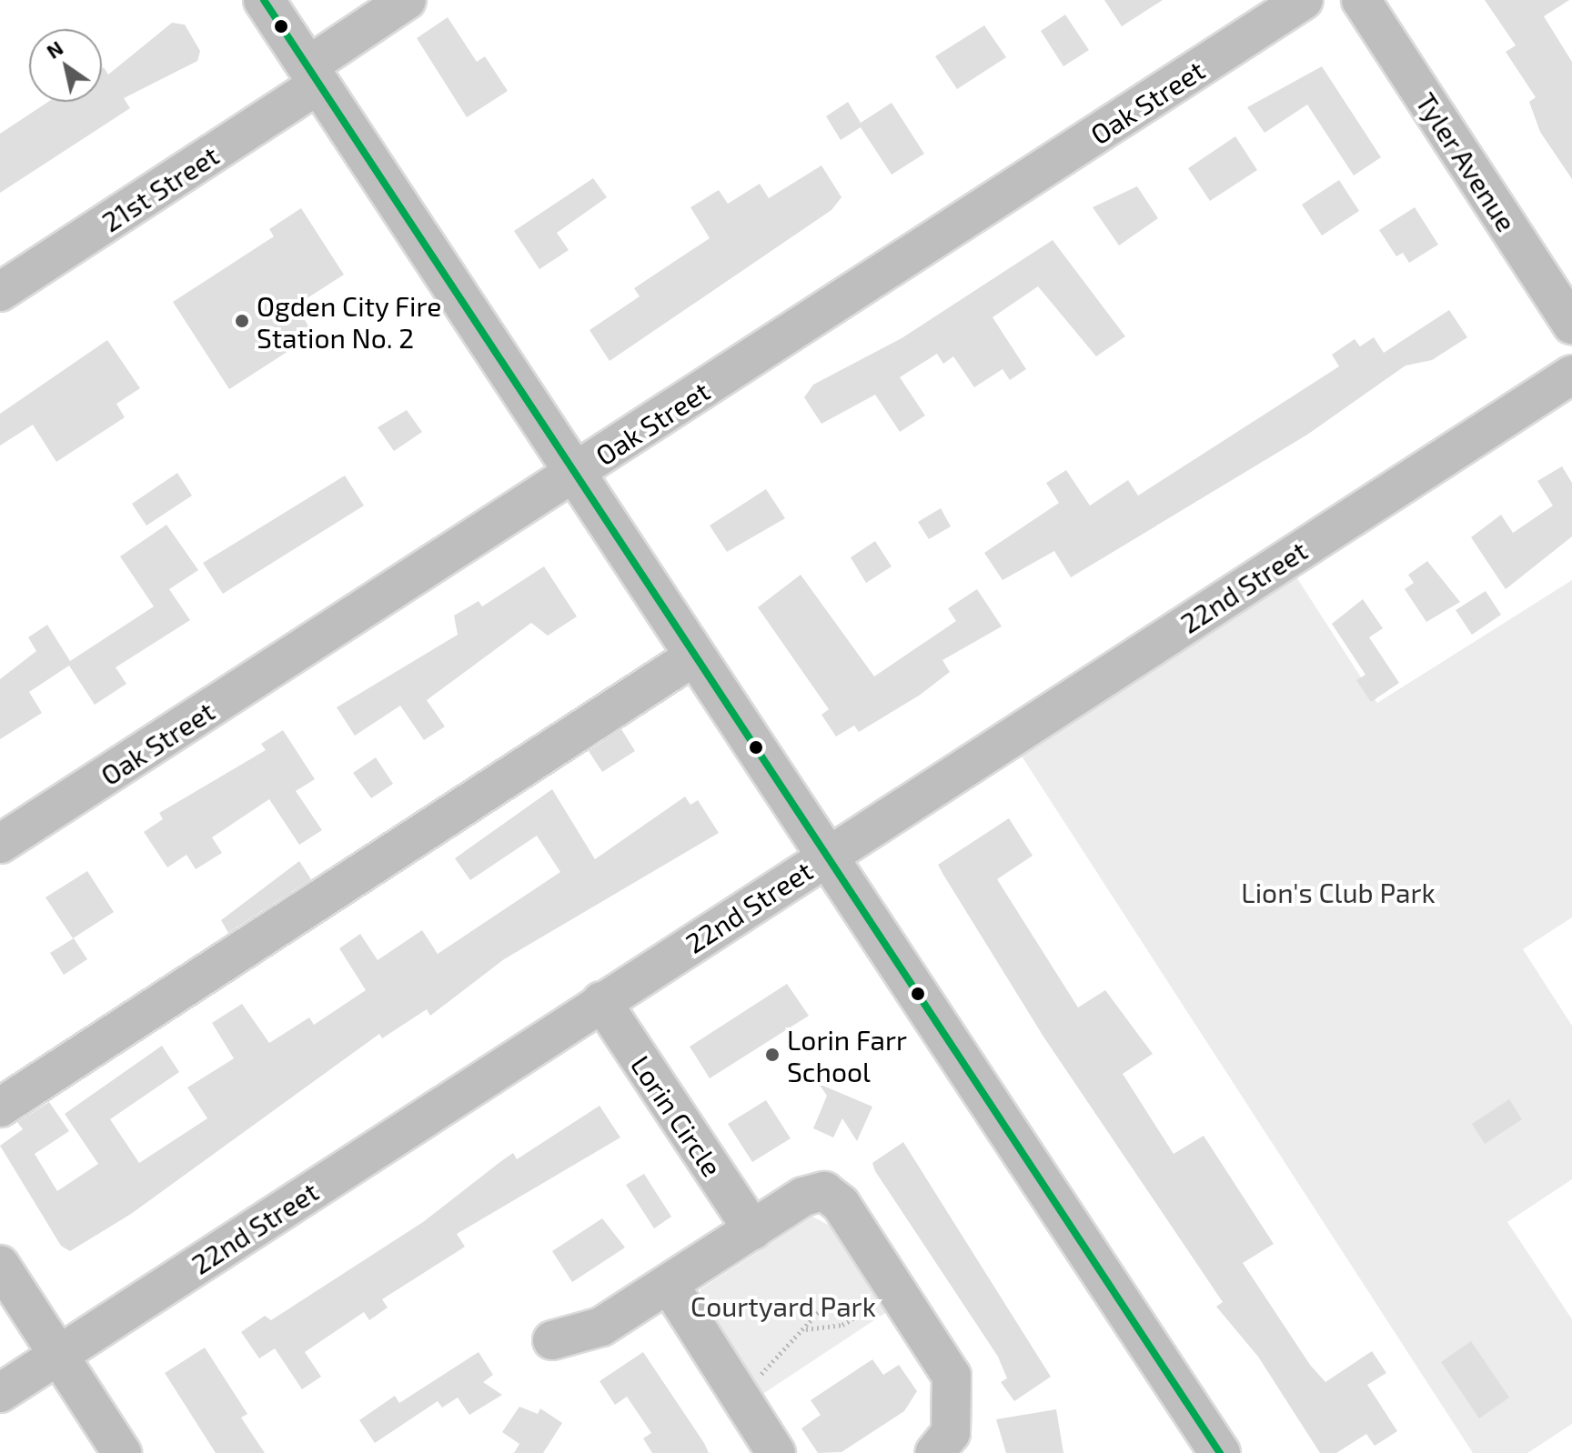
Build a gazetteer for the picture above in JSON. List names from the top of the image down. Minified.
{"streets":{"street":["Oak Street","Tyler Avenue","21st Street","22nd Street","Lorin Circle"]},"crossings":[["22nd Street","Lorin Circle"]],"parks":["Lion's Club Park","Courtyard Park"],"places":["Ogden City Fire Station No. 2","Lorin Farr School"],"north":"top left"}
